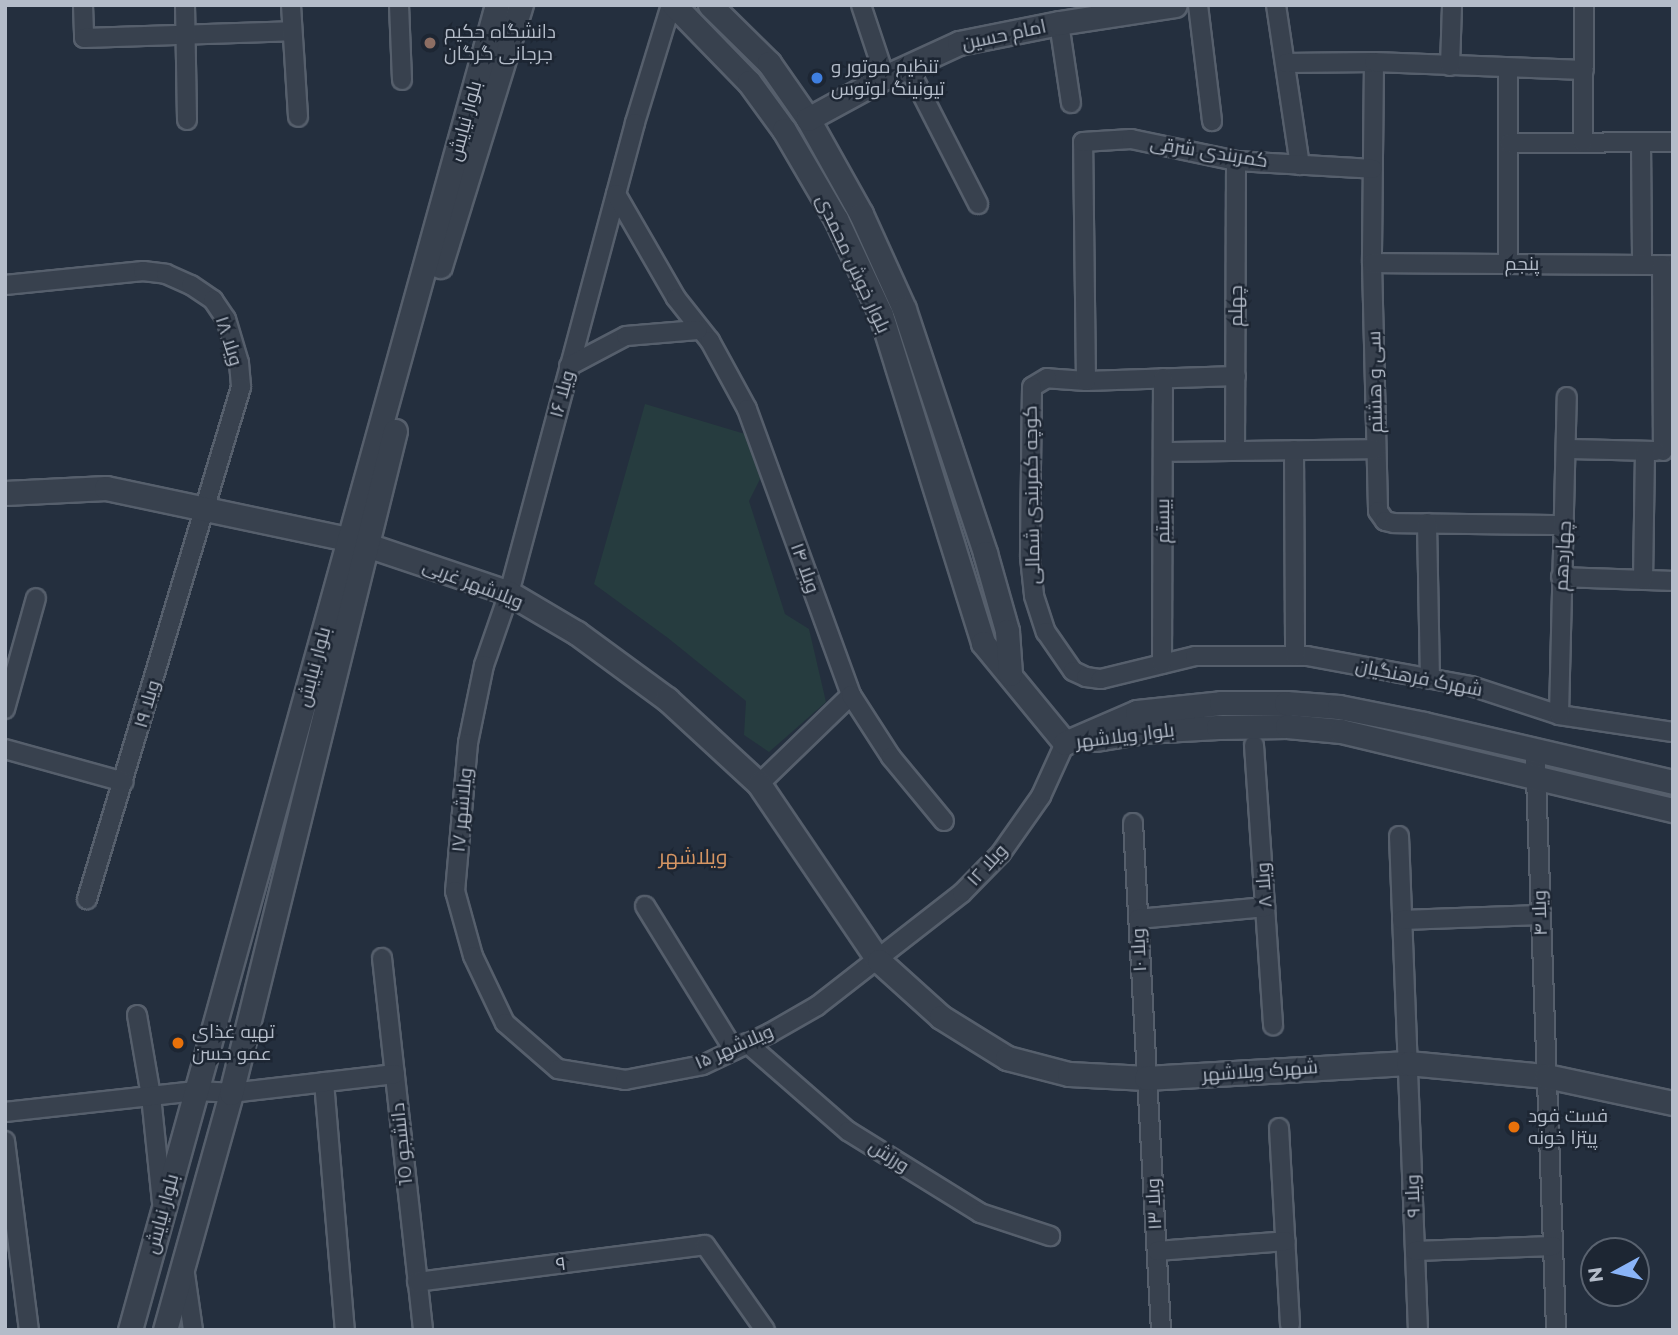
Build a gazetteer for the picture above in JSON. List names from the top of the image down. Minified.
{"streets":{"street":["امام حسین","بلوار نیایش","کمربندی شرقی","بلوار خوش محمدی","پنجم","چهلم","ویلا ۱۸","سی و هشتم","۱۶ ویلا","کوچه کمربندی شمالی","بیستم","چهاردهم","۱۴ ویلا","ویلاشهر غربی","شهرک فرهنگیان","۱۹ ویلا","بلوار ویلاشهر","ویلاشهر ۱۷","ویلا ۱۲","ویلا ۸","۴ ویلا","۱۰ ویلا","ویلاشهر ۱۵","شهرک ویلاشهر","دانشجو 10","ورزش","۹ ویلا","۱۳ ویلا","۹"]},"crossings":[["امام حسین","بلوار خوش محمدی"],["بلوار نیایش","ویلاشهر غربی"],["کمربندی شرقی","چهلم"],["کمربندی شرقی","کوچه کمربندی شمالی"],["بلوار خوش محمدی","۱۶ ویلا"],["پنجم","سی و هشتم"],["چهلم","کوچه کمربندی شمالی"],["ویلا ۱۸","ویلاشهر غربی"],["ویلا ۱۸","۱۹ ویلا"],["سی و هشتم","چهاردهم"],["۱۶ ویلا","۱۴ ویلا"],["۱۶ ویلا","ویلاشهر غربی"],["۱۶ ویلا","ویلاشهر ۱۷"],["کوچه کمربندی شمالی","بیستم"],["کوچه کمربندی شمالی","شهرک فرهنگیان"],["بیستم","شهرک فرهنگیان"],["چهاردهم","شهرک فرهنگیان"],["ویلاشهر غربی","۱۹ ویلا"],["ویلاشهر غربی","ویلاشهر ۱۷"],["ویلاشهر غربی","ویلا ۱۲"],["ویلاشهر غربی","ویلاشهر ۱۵"],["ویلاشهر غربی","شهرک ویلاشهر"],["بلوار ویلاشهر","ویلا ۱۲"],["بلوار ویلاشهر","۴ ویلا"],["ویلاشهر ۱۷","ویلاشهر ۱۵"],["ویلا ۱۲","ویلاشهر ۱۵"],["ویلا ۱۲","شهرک ویلاشهر"],["۴ ویلا","شهرک ویلاشهر"],["۱۰ ویلا","شهرک ویلاشهر"],["۱۰ ویلا","۱۳ ویلا"],["ویلاشهر ۱۵","شهرک ویلاشهر"],["ویلاشهر ۱۵","ورزش"],["شهرک ویلاشهر","۹ ویلا"],["شهرک ویلاشهر","۱۳ ویلا"],["دانشجو 10","۹"]],"districts":["ویلاشهر"],"places":["دانشگاه حکیم جرجانی گرگان","تنظیم موتور و تیونینگ لوتوس","تهیه غذای عمو حسن","فست فود پیتزا خونه"],"north":"left"}
